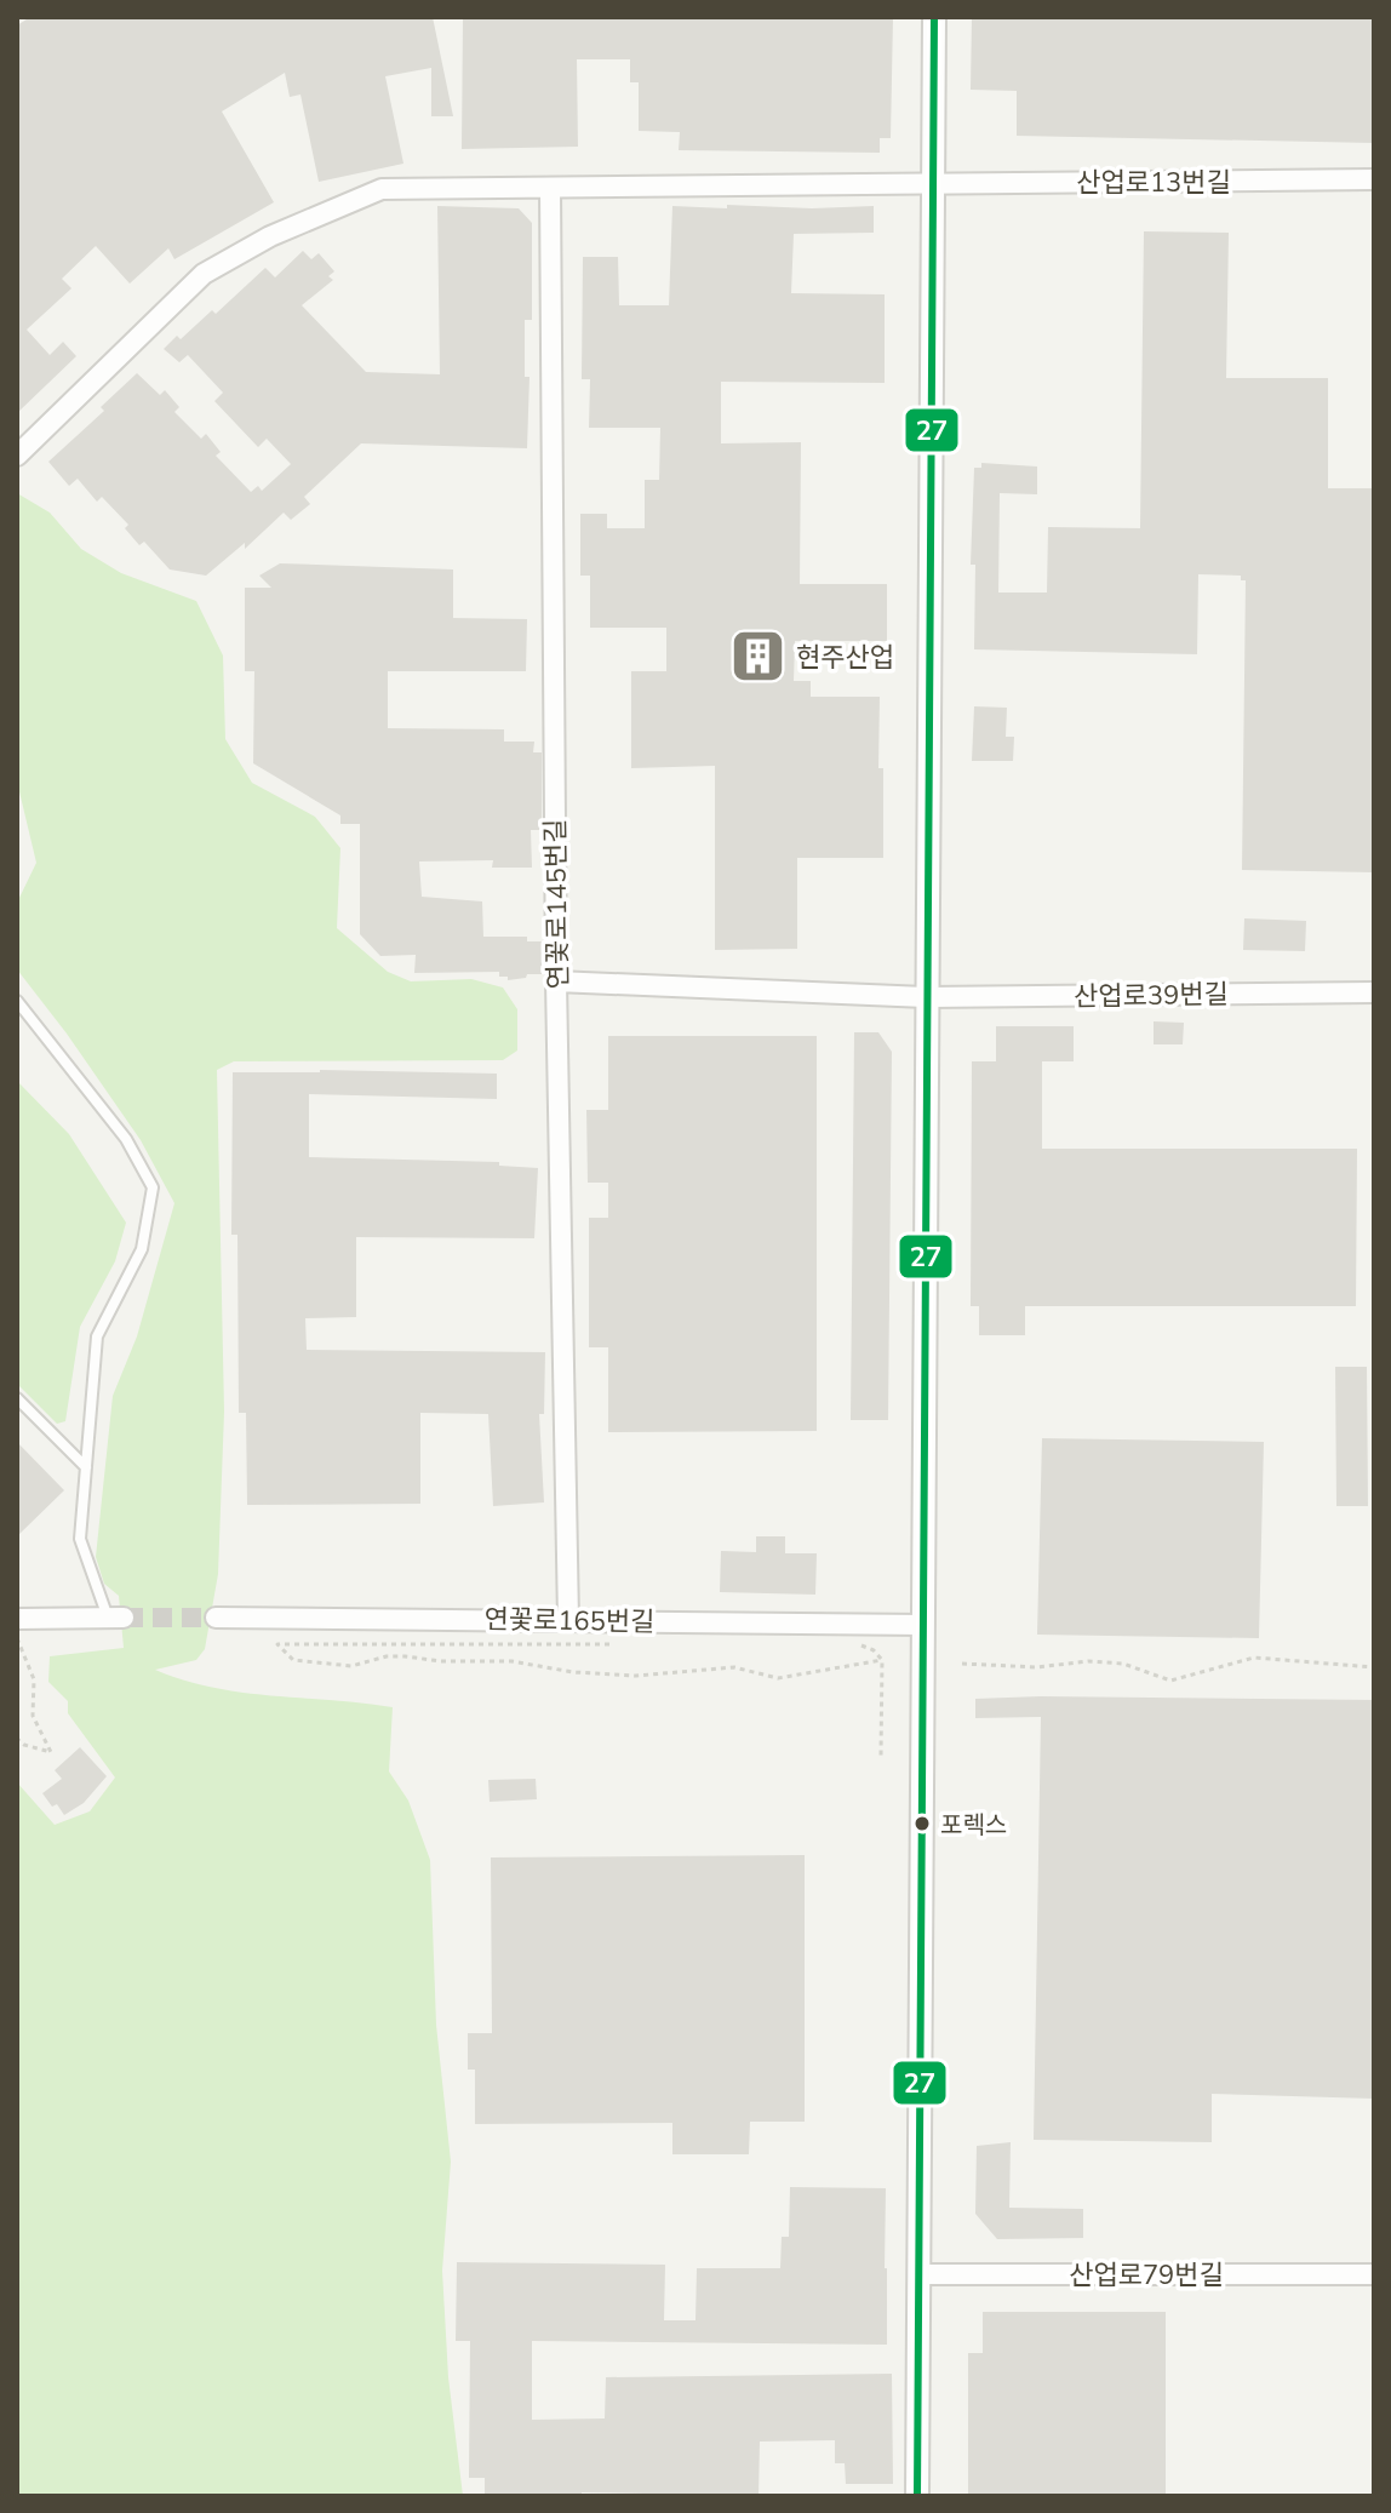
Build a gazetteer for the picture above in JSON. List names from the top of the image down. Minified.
{"streets":{"street":["산업로13번길","연꽃로145번길","산업로39번길","연꽃로165번길","산업로79번길"]},"crossings":[["연꽃로145번길","산업로39번길"],["연꽃로145번길","연꽃로165번길"]],"places":{"building":["현주산업"],"other":["포렉스"]},"lines":["transit line 27"]}
